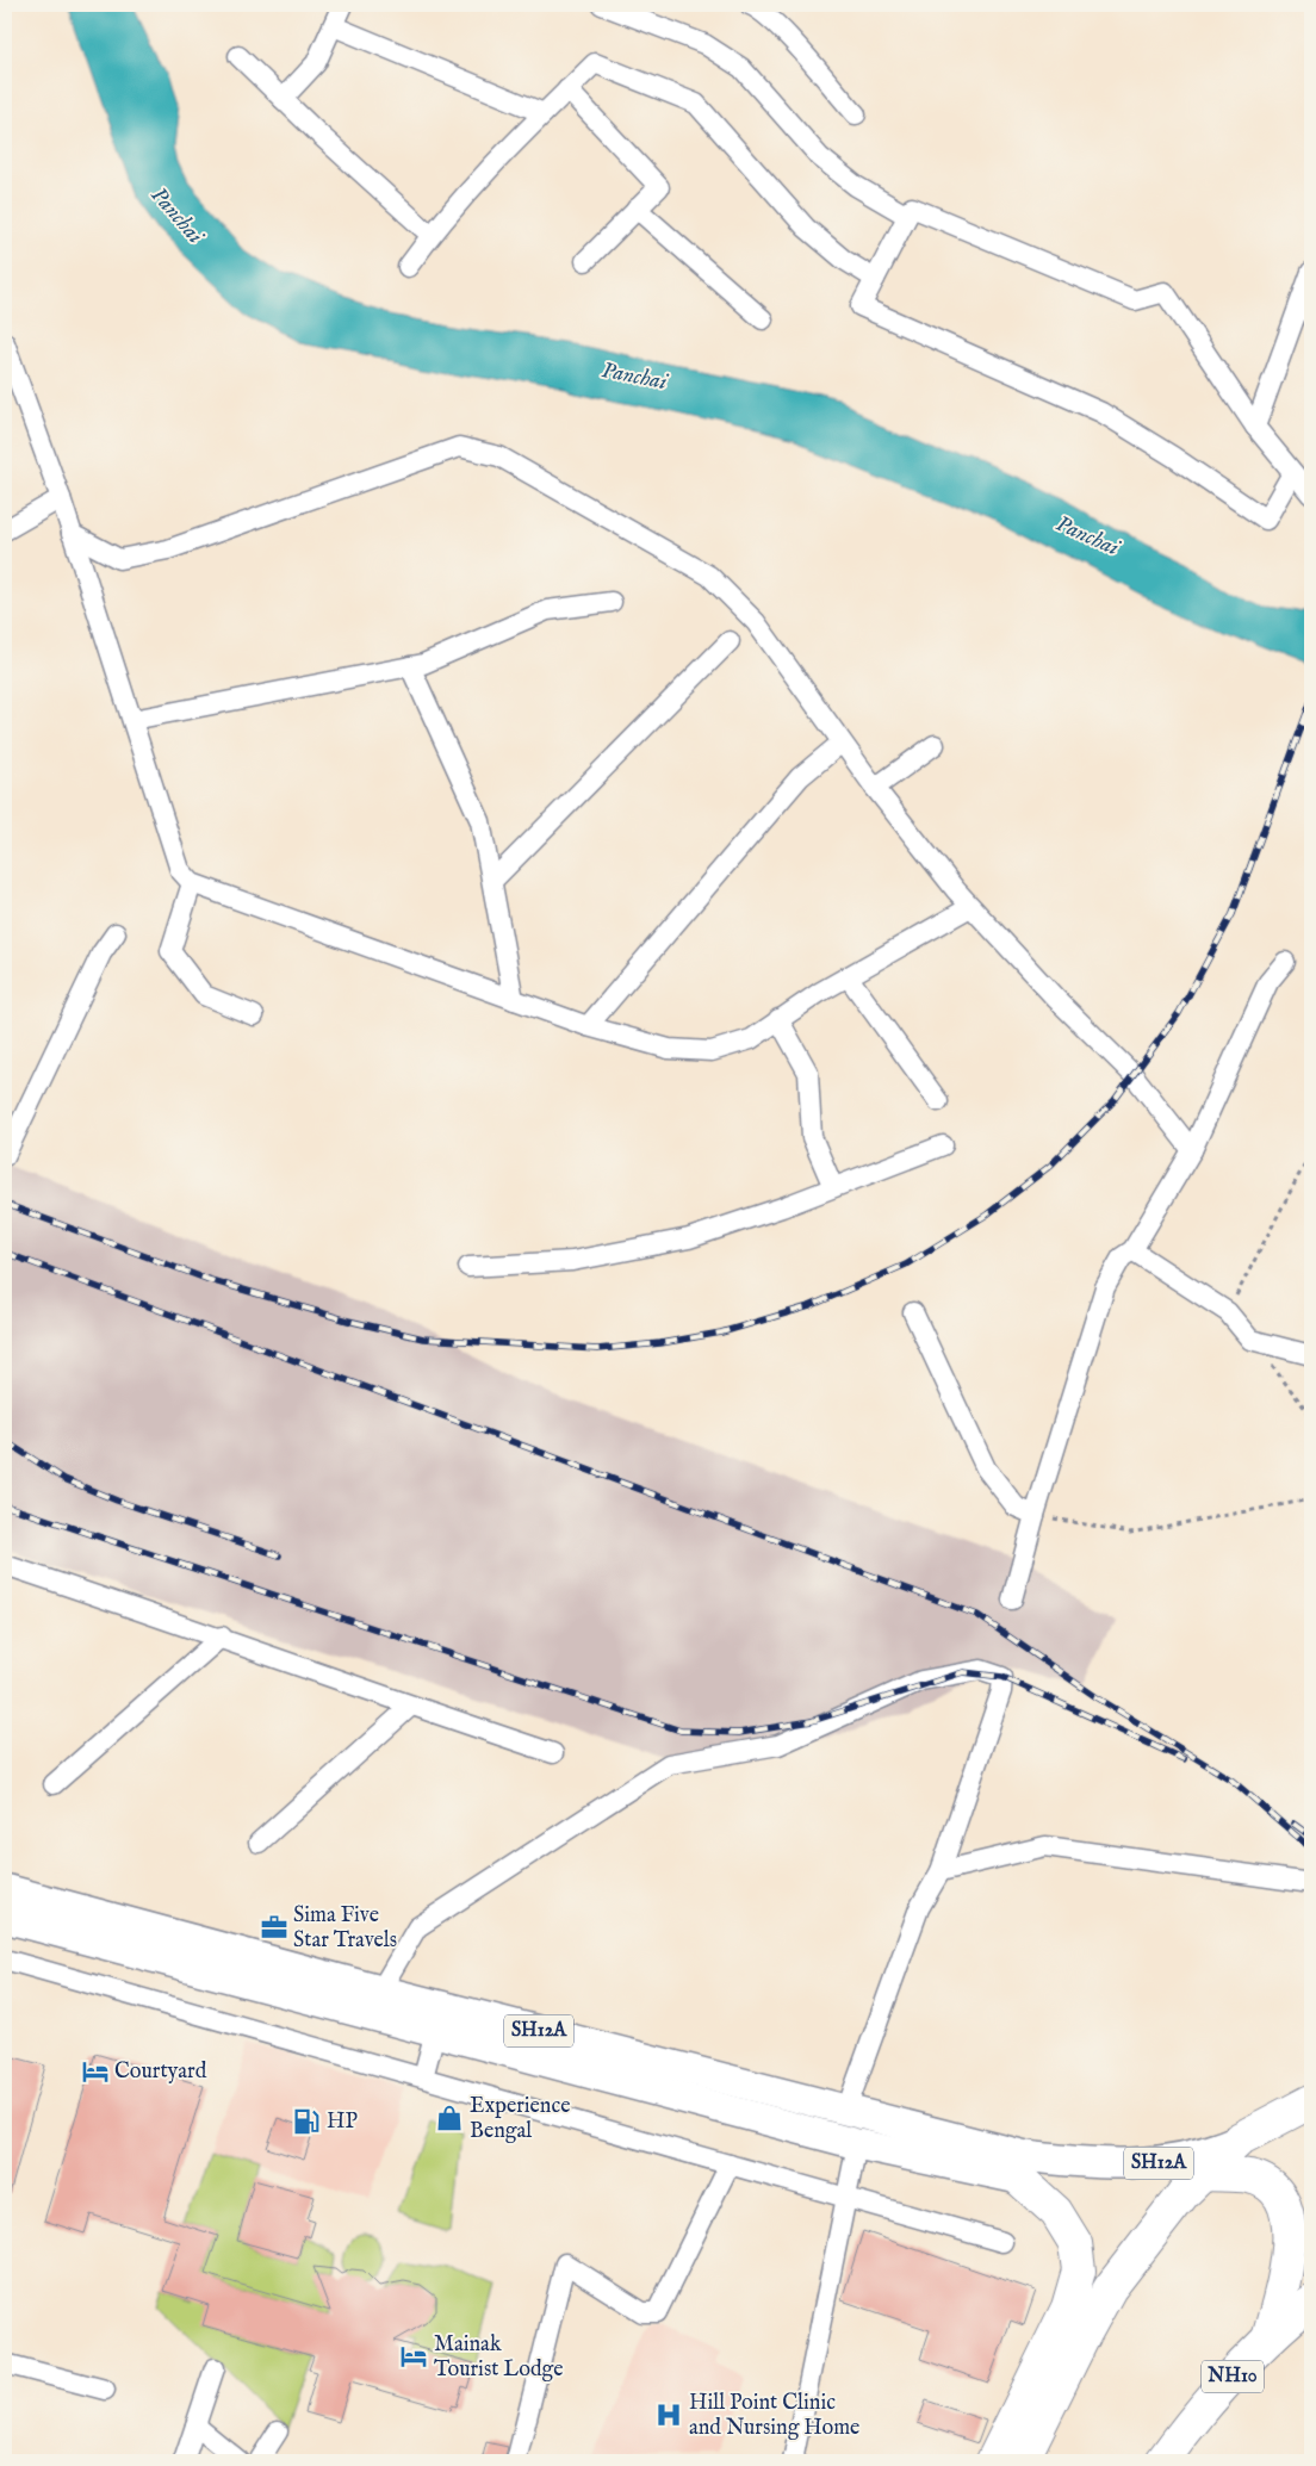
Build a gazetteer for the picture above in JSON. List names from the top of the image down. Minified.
{"streets":{"highway":["SH12A","NH10"]},"water":["Panchai"],"places":{"office":["Sima Five Star Travels"],"hotel":["Courtyard","Mainak Tourist Lodge"],"shop":["Experience Bengal"],"fuel station":["HP"],"hospital":["Hill Point Clinic and Nursing Home"]}}
